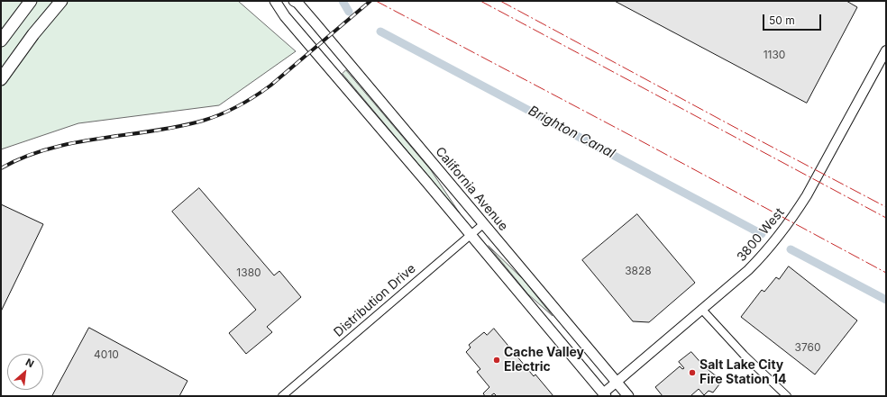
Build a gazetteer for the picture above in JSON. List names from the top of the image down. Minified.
{"streets":{"main road":["California Avenue"],"street":["3800 West","Distribution Drive"]},"crossings":[["California Avenue","3800 West"],["California Avenue","Distribution Drive"]],"water":["Brighton Canal"],"places":["Cache Valley Electric","Salt Lake City Fire Station 14"],"house_numbers":["1130","3828","1380","3760","4010"],"scale_bar":"50 m","north":"top right"}
